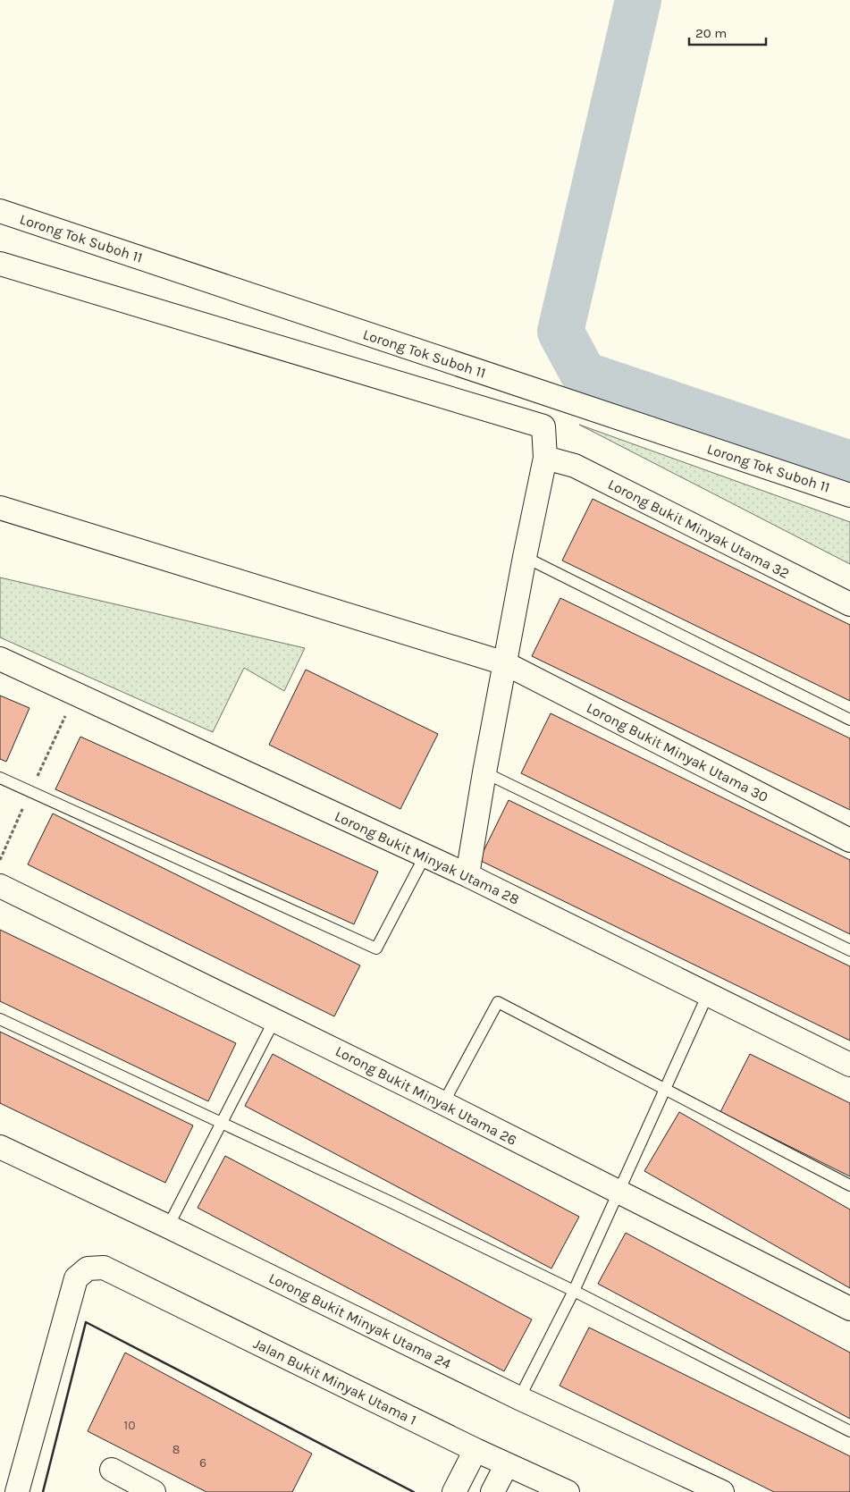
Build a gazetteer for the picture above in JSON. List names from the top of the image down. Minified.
{"streets":{"street":["Lorong Tok Suboh 11","Lorong Bukit Minyak Utama 32","Lorong Bukit Minyak Utama 30","Lorong Bukit Minyak Utama 28","Lorong Bukit Minyak Utama 26","Lorong Bukit Minyak Utama 24","Jalan Bukit Minyak Utama 1"]},"house_numbers":["10","8","6"],"scale_bar":"20 m"}
